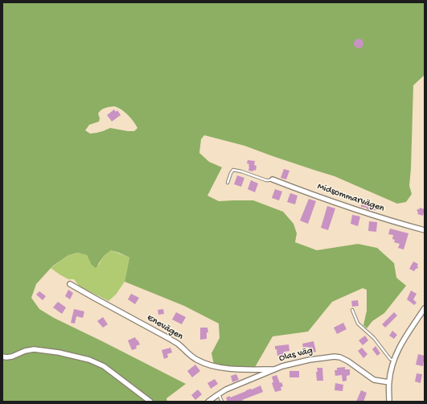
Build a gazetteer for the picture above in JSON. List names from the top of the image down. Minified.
{"streets":{"street":["Midsommarvägen","Enevägen","Olas väg"]},"crossings":[["Enevägen","Olas väg"]]}
